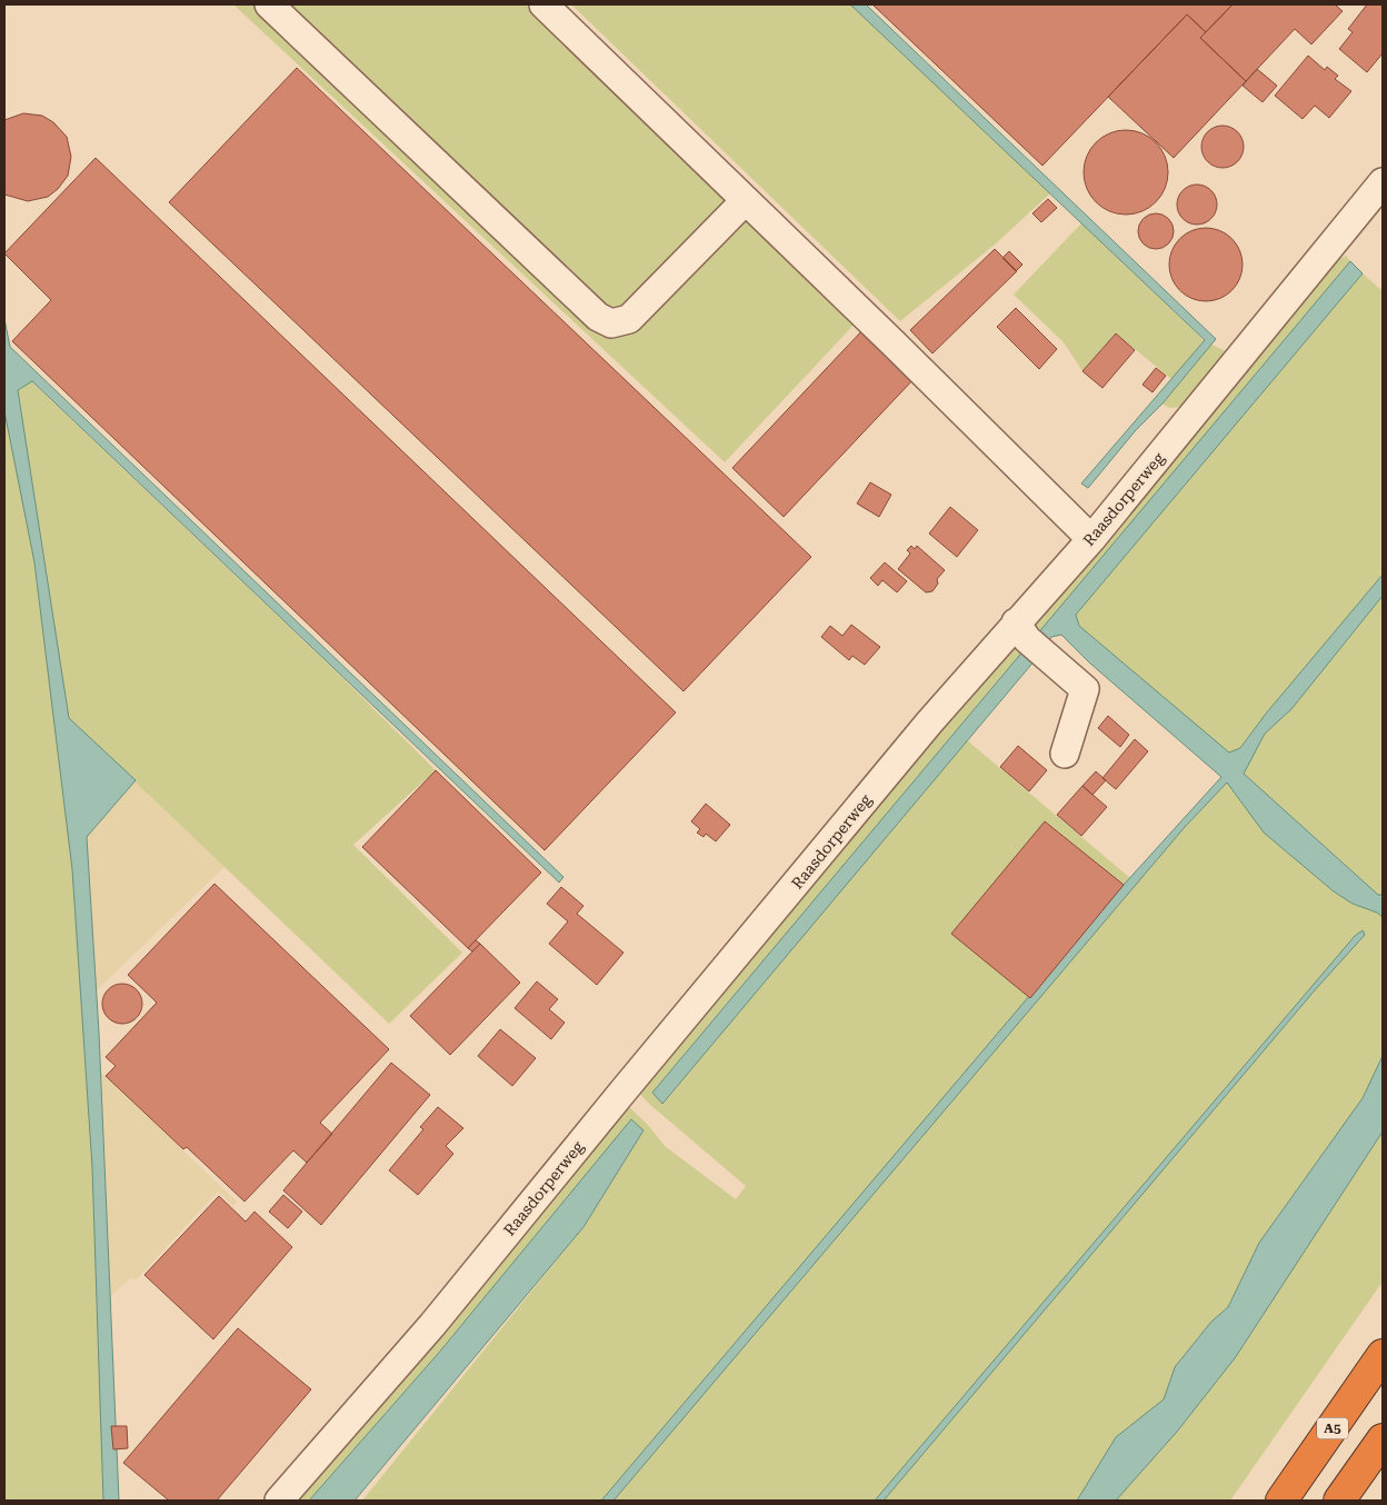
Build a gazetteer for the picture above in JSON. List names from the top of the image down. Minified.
{"streets":{"highway":["A5"],"street":["Raasdorperweg"]}}
